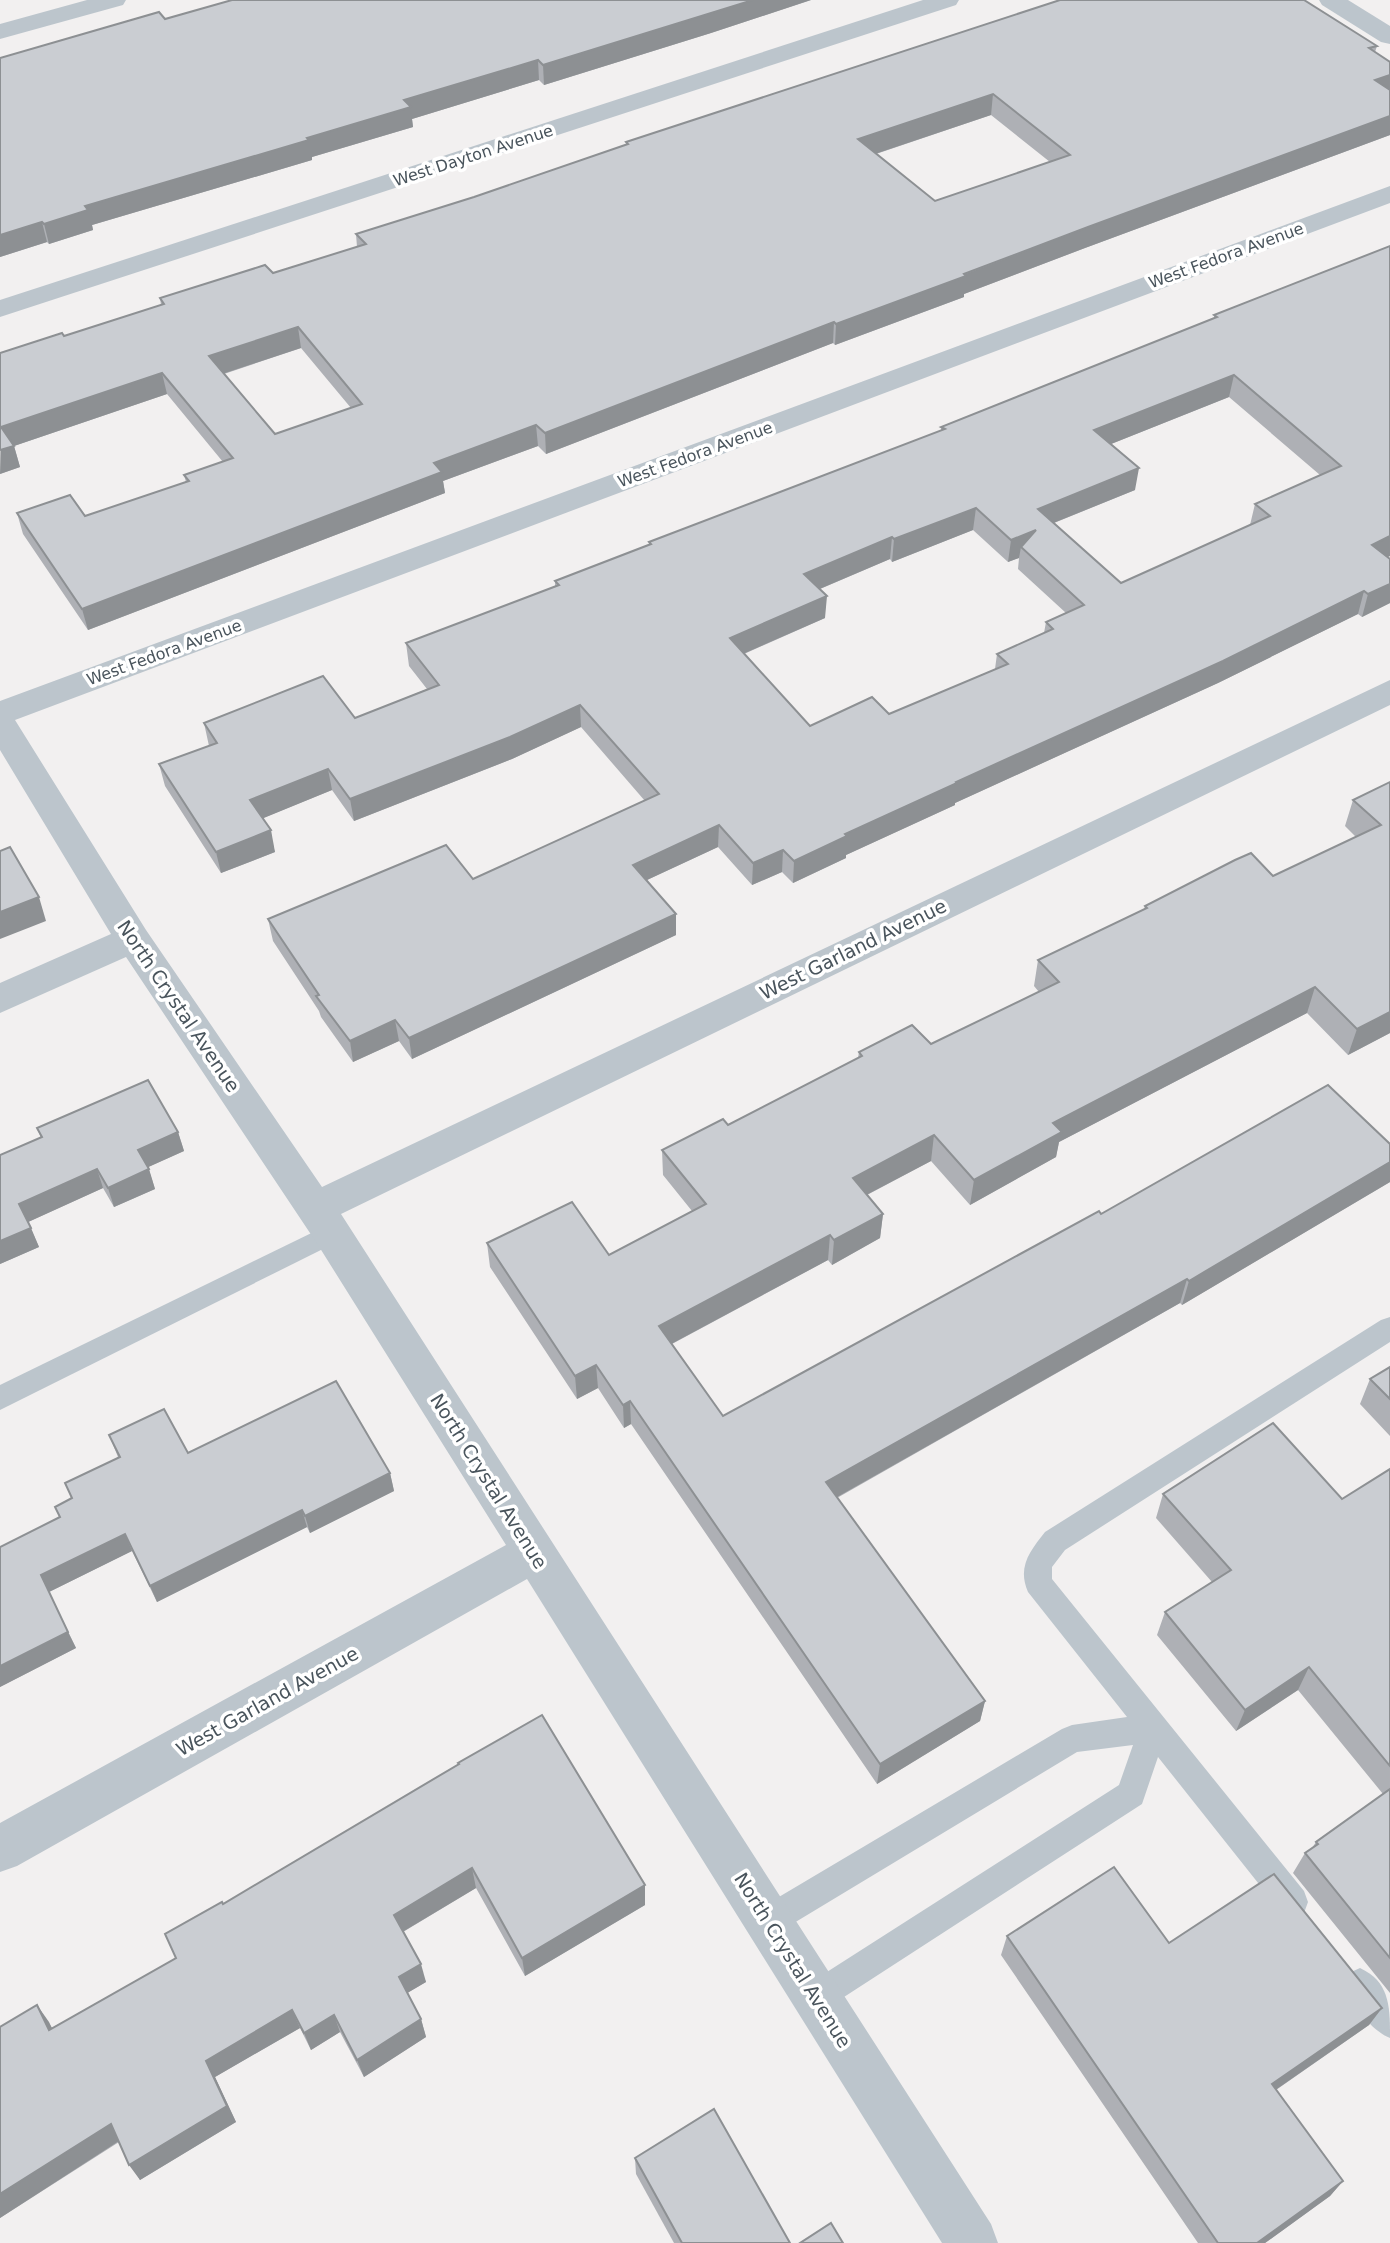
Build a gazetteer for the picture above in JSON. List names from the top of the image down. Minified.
{"streets":{"street":["West Dayton Avenue","West Fedora Avenue","West Garland Avenue","North Crystal Avenue"]},"crossings":[["West Garland Avenue","North Crystal Avenue"]]}
